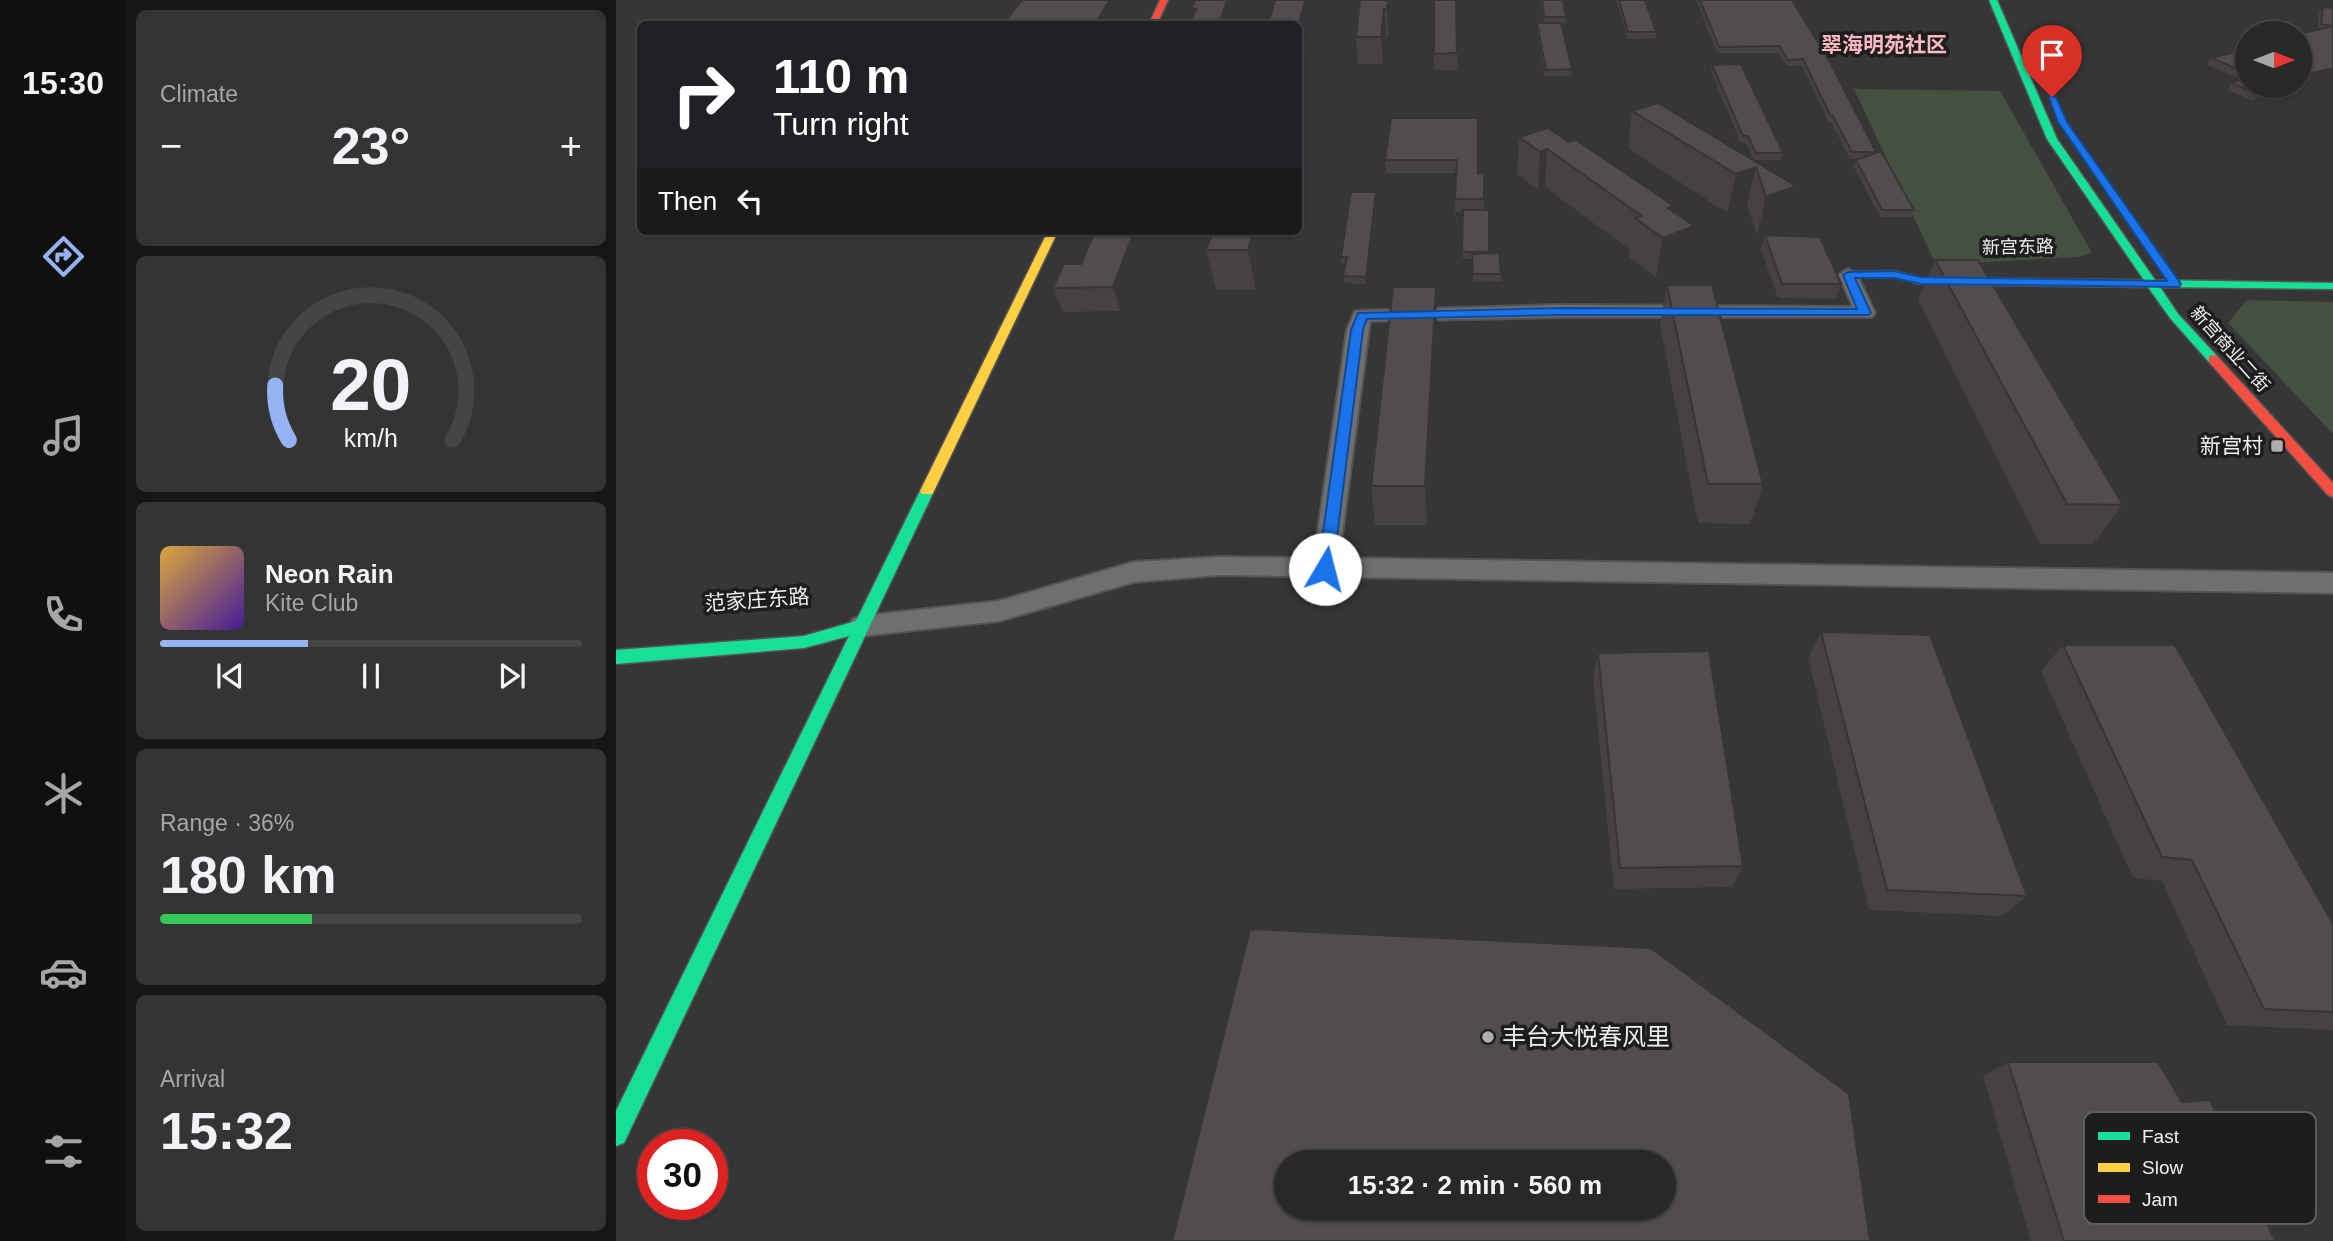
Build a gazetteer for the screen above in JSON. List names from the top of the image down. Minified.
{"streets":{"street":["新宫东路","新宫商业二街","范家庄东路"]},"crossings":[["新宫东路","新宫商业二街"]],"districts":["翠海明苑社区"],"places":{"transit":["新宫村"],"other":["丰台大悦春风里"]},"legend":["Fast","Slow","Jam"],"north":"right","page":{"tabs":"15:30","tile":["Climate",["Range · 36%","180 km"],["Arrival","15:32"]],"turn":["110 m","Turn right"],"heat":["−","23°","+"],"then":"Then","song":["Neon Rain","Kite Club"],"limit":"30","trip":"15:32 · 2 min · 560 m","gauge":["20","km/h"]}}
